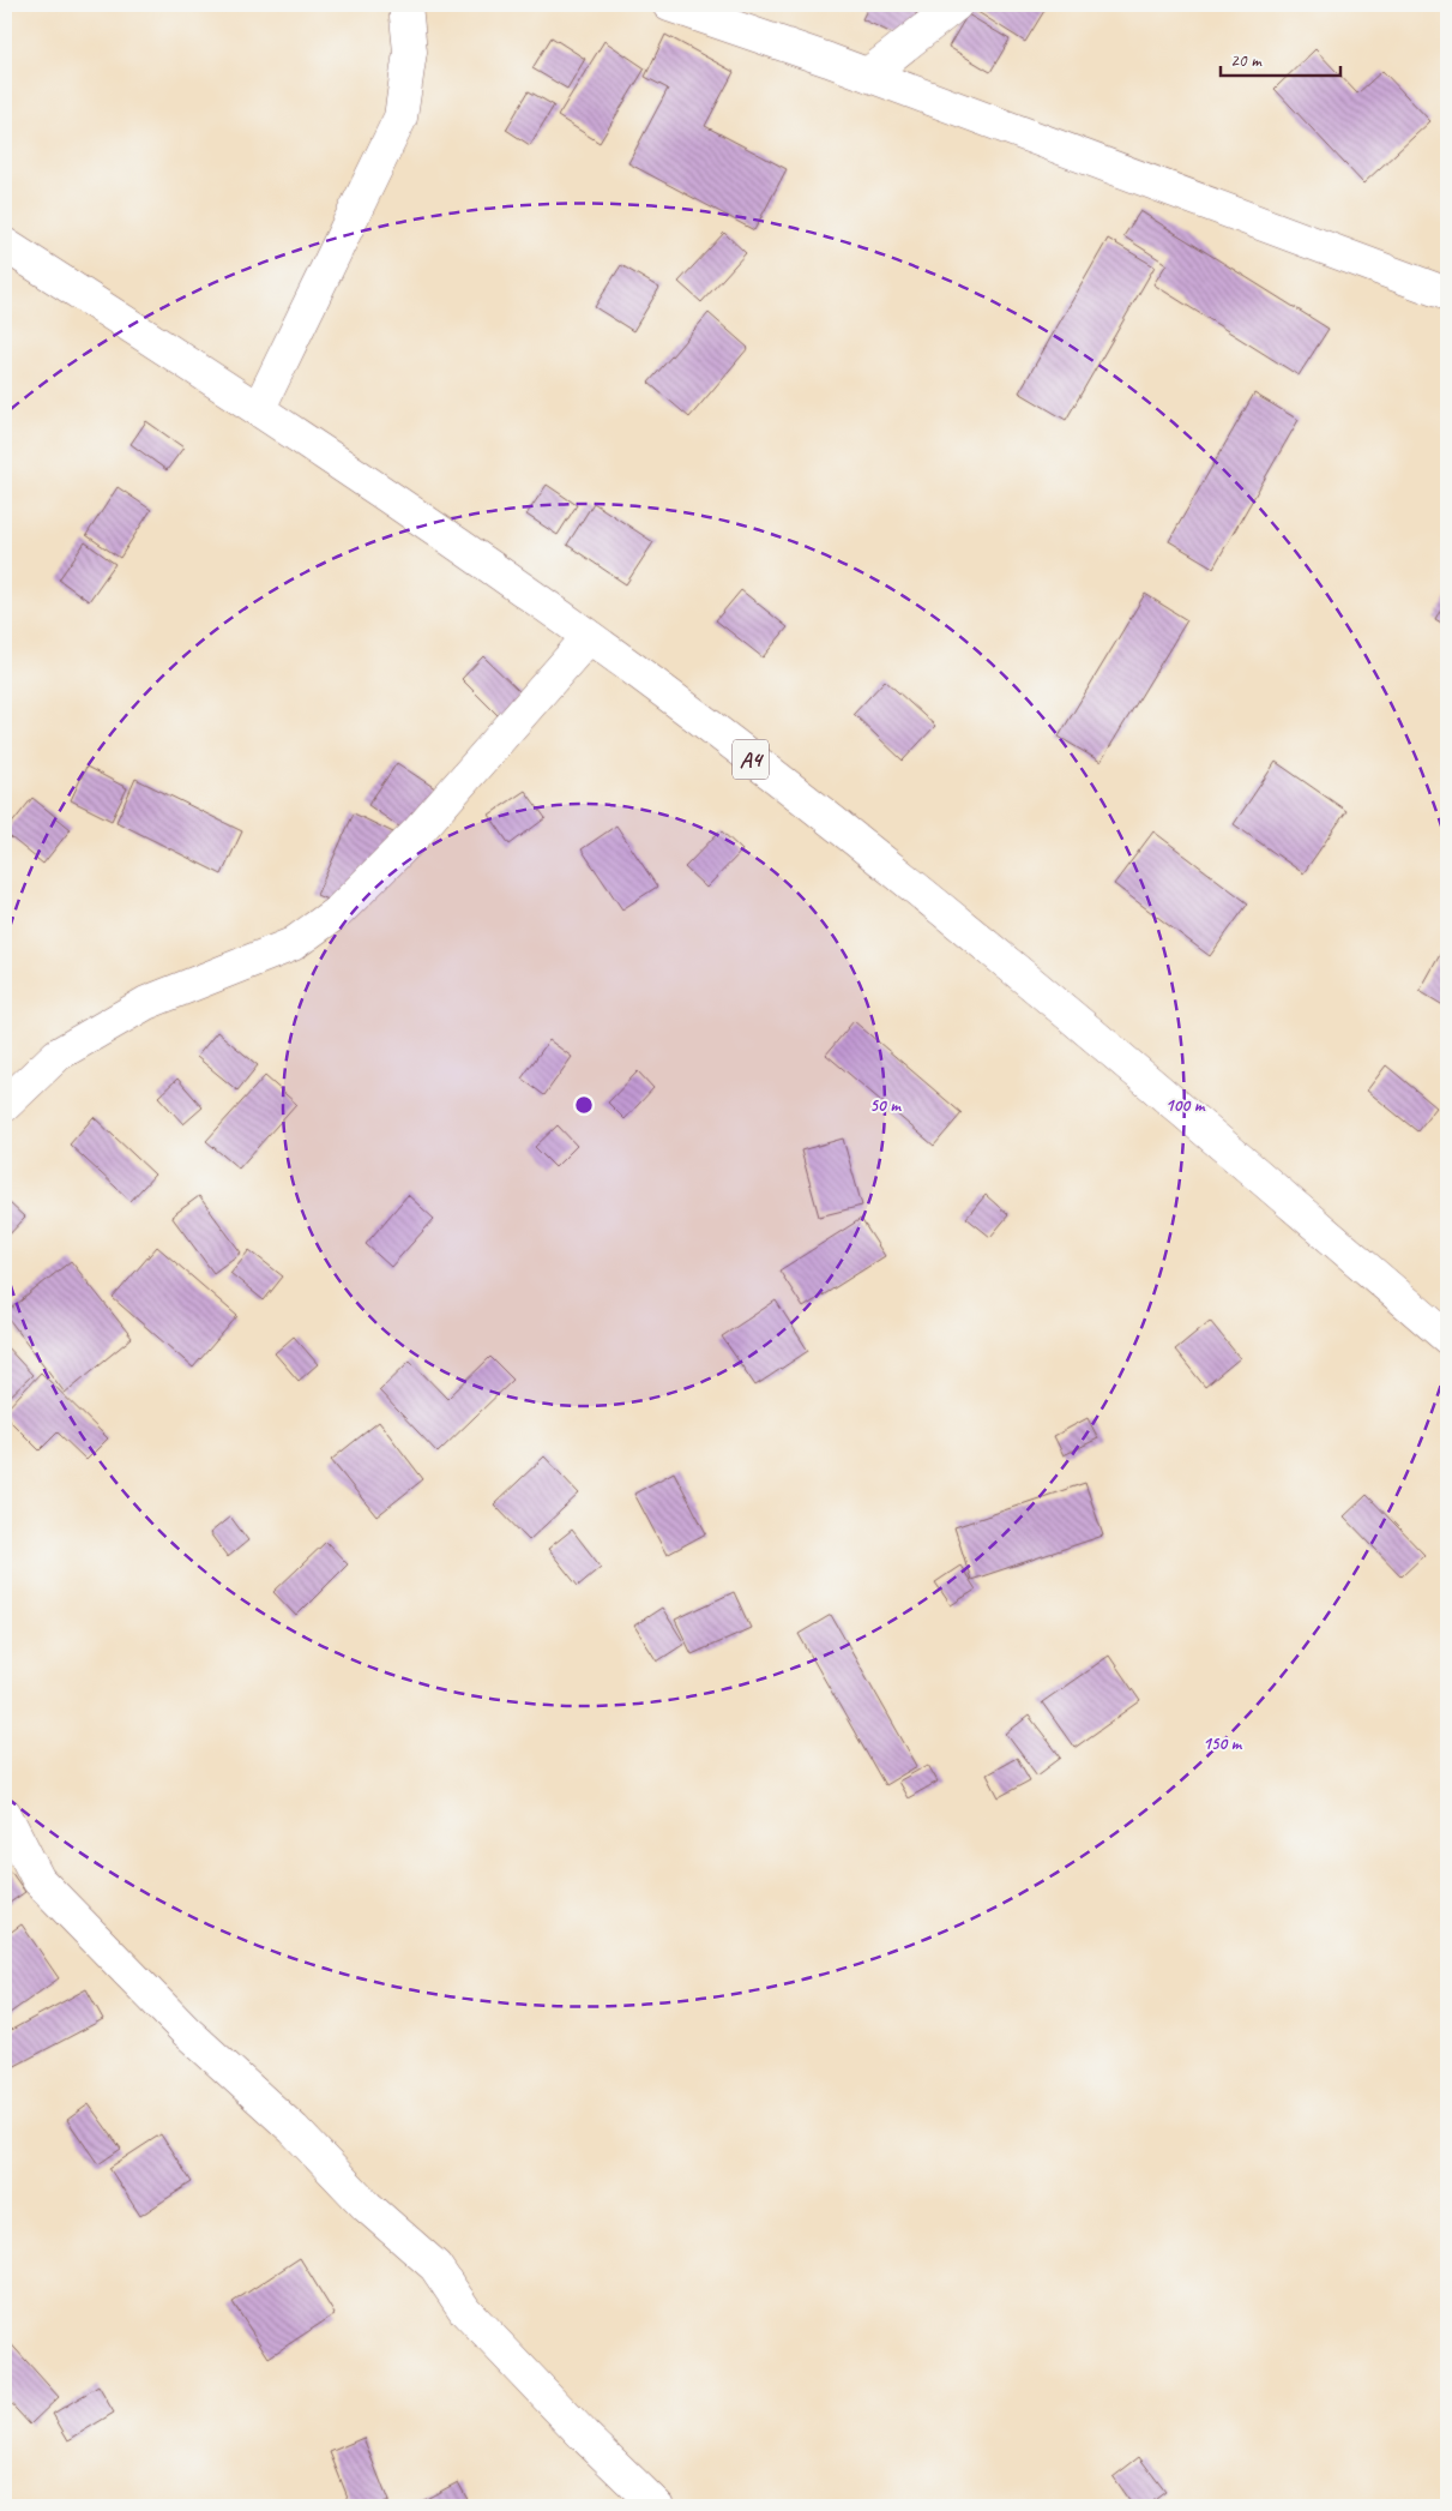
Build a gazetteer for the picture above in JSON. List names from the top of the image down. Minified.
{"streets":{"main road":["A4"]},"scale_bar":"20 m","rings":["50 m","100 m","150 m"]}
